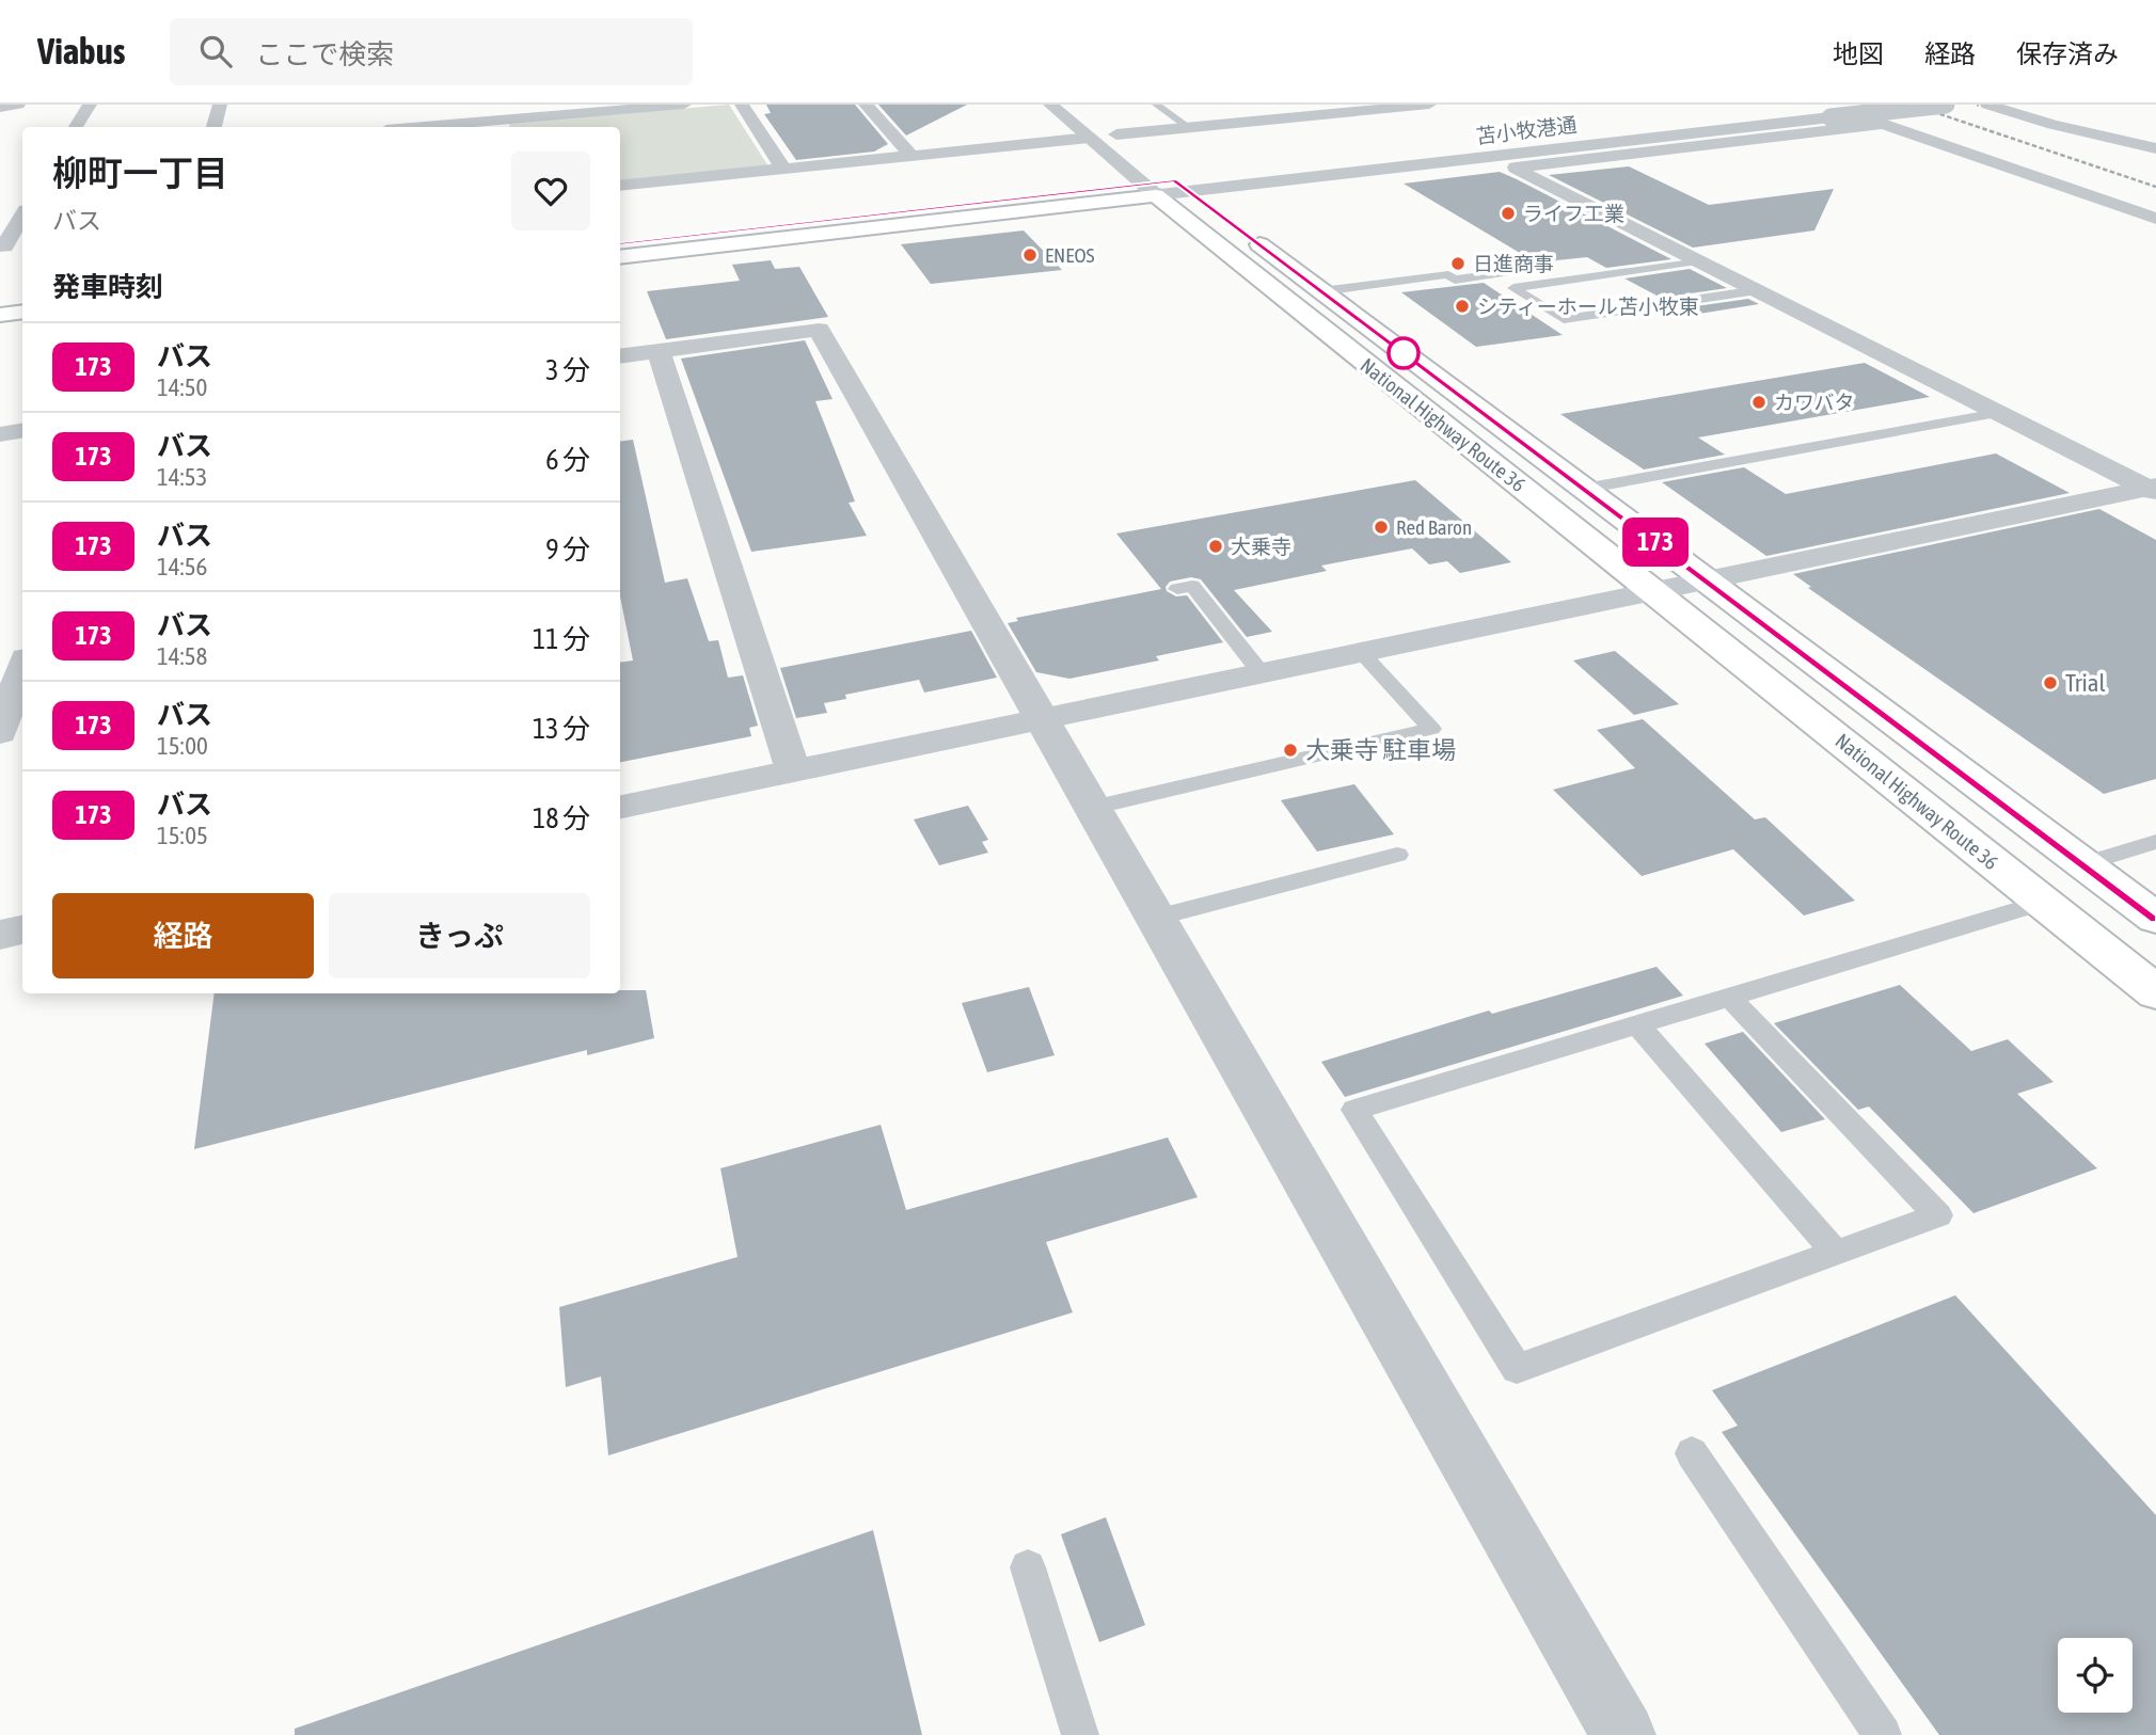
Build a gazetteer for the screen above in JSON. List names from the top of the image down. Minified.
{"streets":{"highway":["National Highway Route 36"],"street":["苫小牧港通"]},"crossings":[["苫小牧港通","National Highway Route 36"]],"places":["ライフ工業","ENEOS","日進商事","シティーホール苫小牧東","カワバタ","Red Baron","大乗寺","Trial","大乗寺 駐車場"],"lines":["bus line 173"],"page":{"header":"Viabus","search":"ここで検索","nav":["地図","経路","保存済み"],"on_map":"173","heading":[["柳町一丁目","バス"],"発車時刻"],"list":[{"mark":"173","name":"バス","note":"14:50","value":"3 分"},{"mark":"173","name":"バス","note":"14:53","value":"6 分"},{"mark":"173","name":"バス","note":"14:56","value":"9 分"},{"mark":"173","name":"バス","note":"14:58","value":"11 分"},{"mark":"173","name":"バス","note":"15:00","value":"13 分"},{"mark":"173","name":"バス","note":"15:05","value":"18 分"}],"buttons":["経路","きっぷ"]}}
